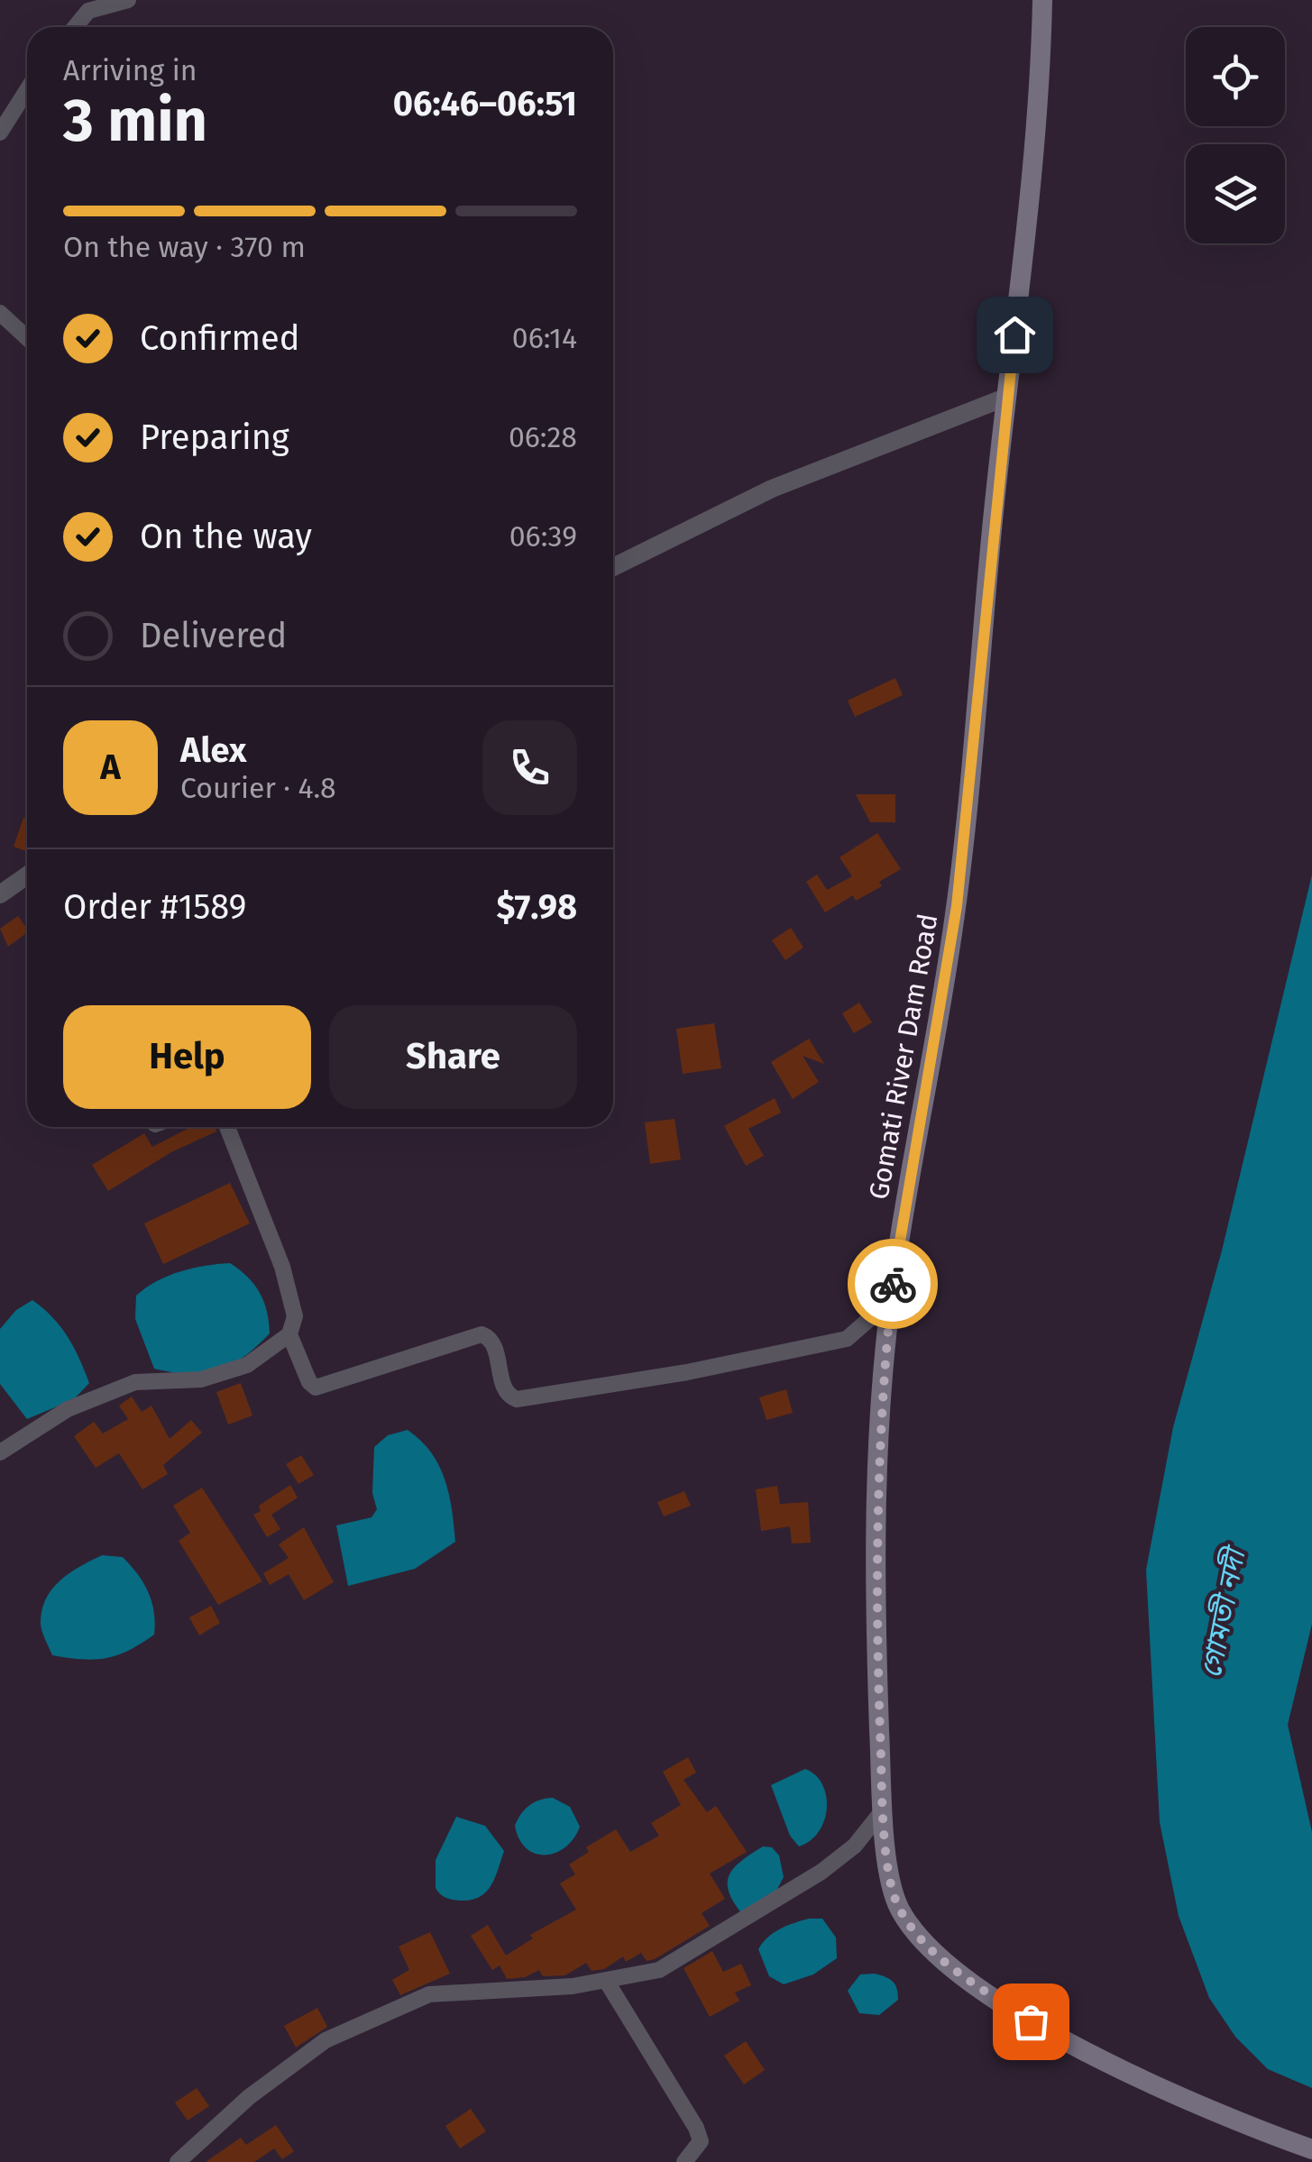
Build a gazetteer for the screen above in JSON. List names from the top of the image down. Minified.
{"streets":{"main road":["Gomati River Dam Road"]},"water":["গোমতী নদী"],"page":{"heading":["3 min","Arriving in","06:46–06:51"],"panel":["Alex","Courier · 4.8","Order #1589","$7.98"],"bar":"On the way · 370 m","list":[["Confirmed","06:14"],["Preparing","06:28"],["On the way","06:39"],"Delivered"],"round":"A","buttons":["Help","Share"]}}
